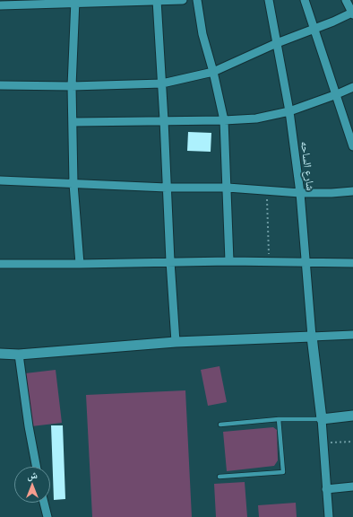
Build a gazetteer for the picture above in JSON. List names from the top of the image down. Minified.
{"streets":{"street":["شارع الساحه"]},"north":"top"}
